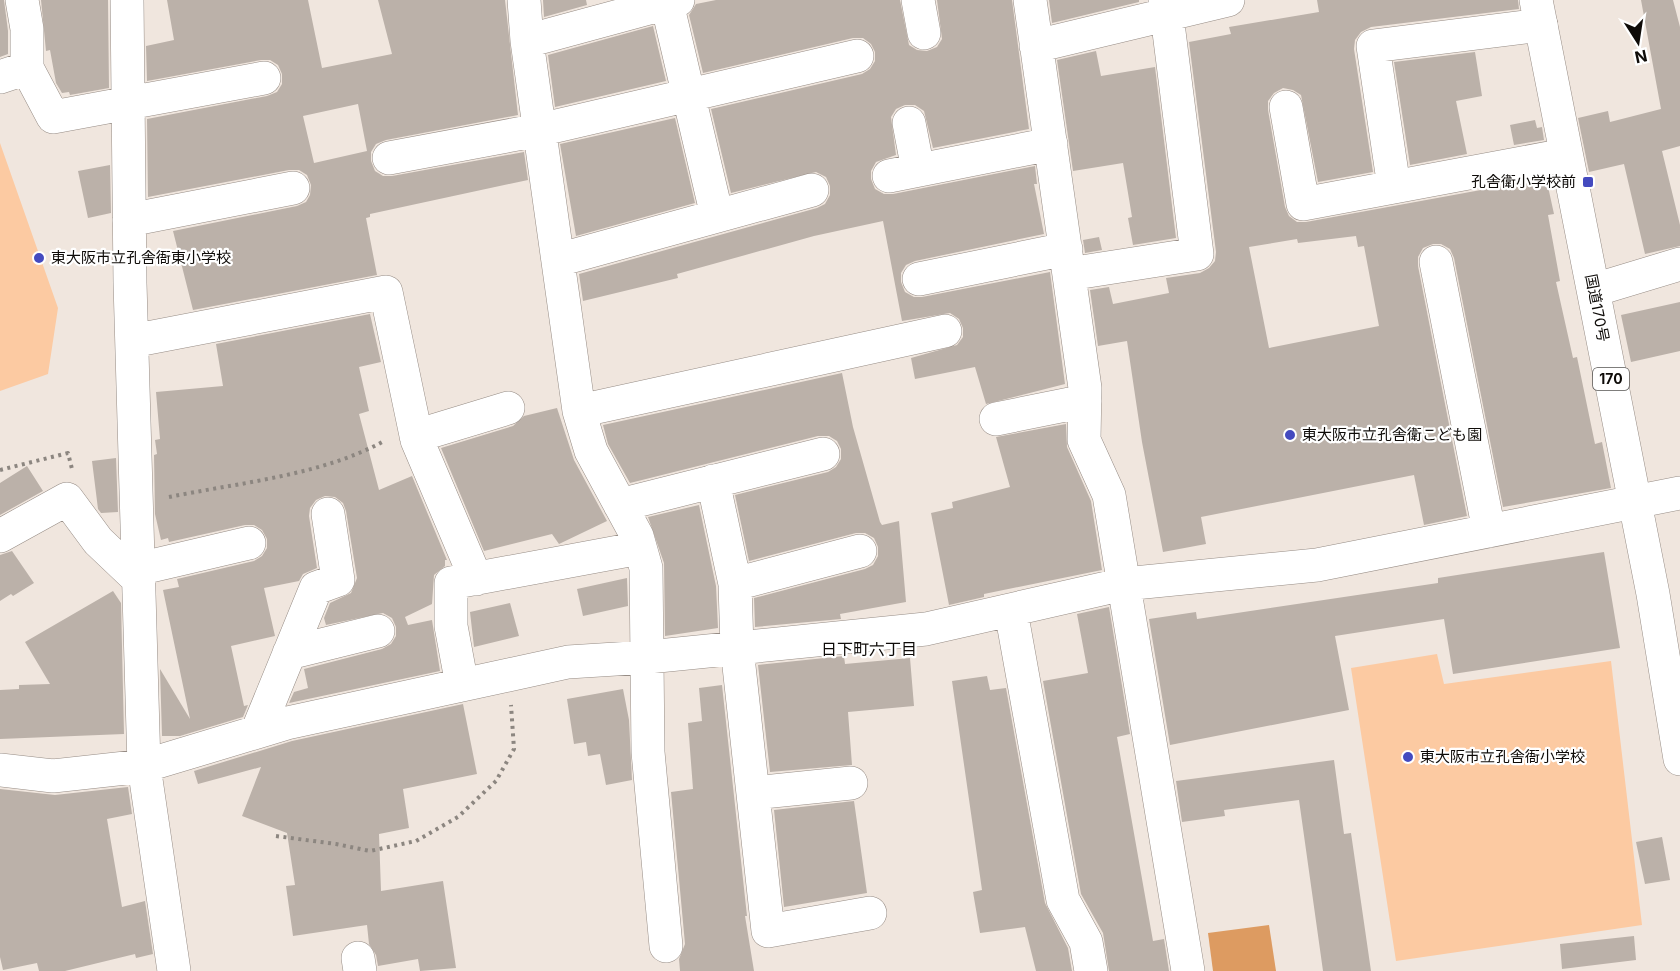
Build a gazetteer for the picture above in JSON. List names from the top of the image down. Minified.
{"streets":{"main road":["国道170号","170"]},"districts":["日下町六丁目"],"places":{"transit":["孔舎衛小学校前"],"other":["東大阪市立孔舎衙東小学校","東大阪市立孔舎衛こども園","東大阪市立孔舎衙小学校"]},"north":"bottom"}
